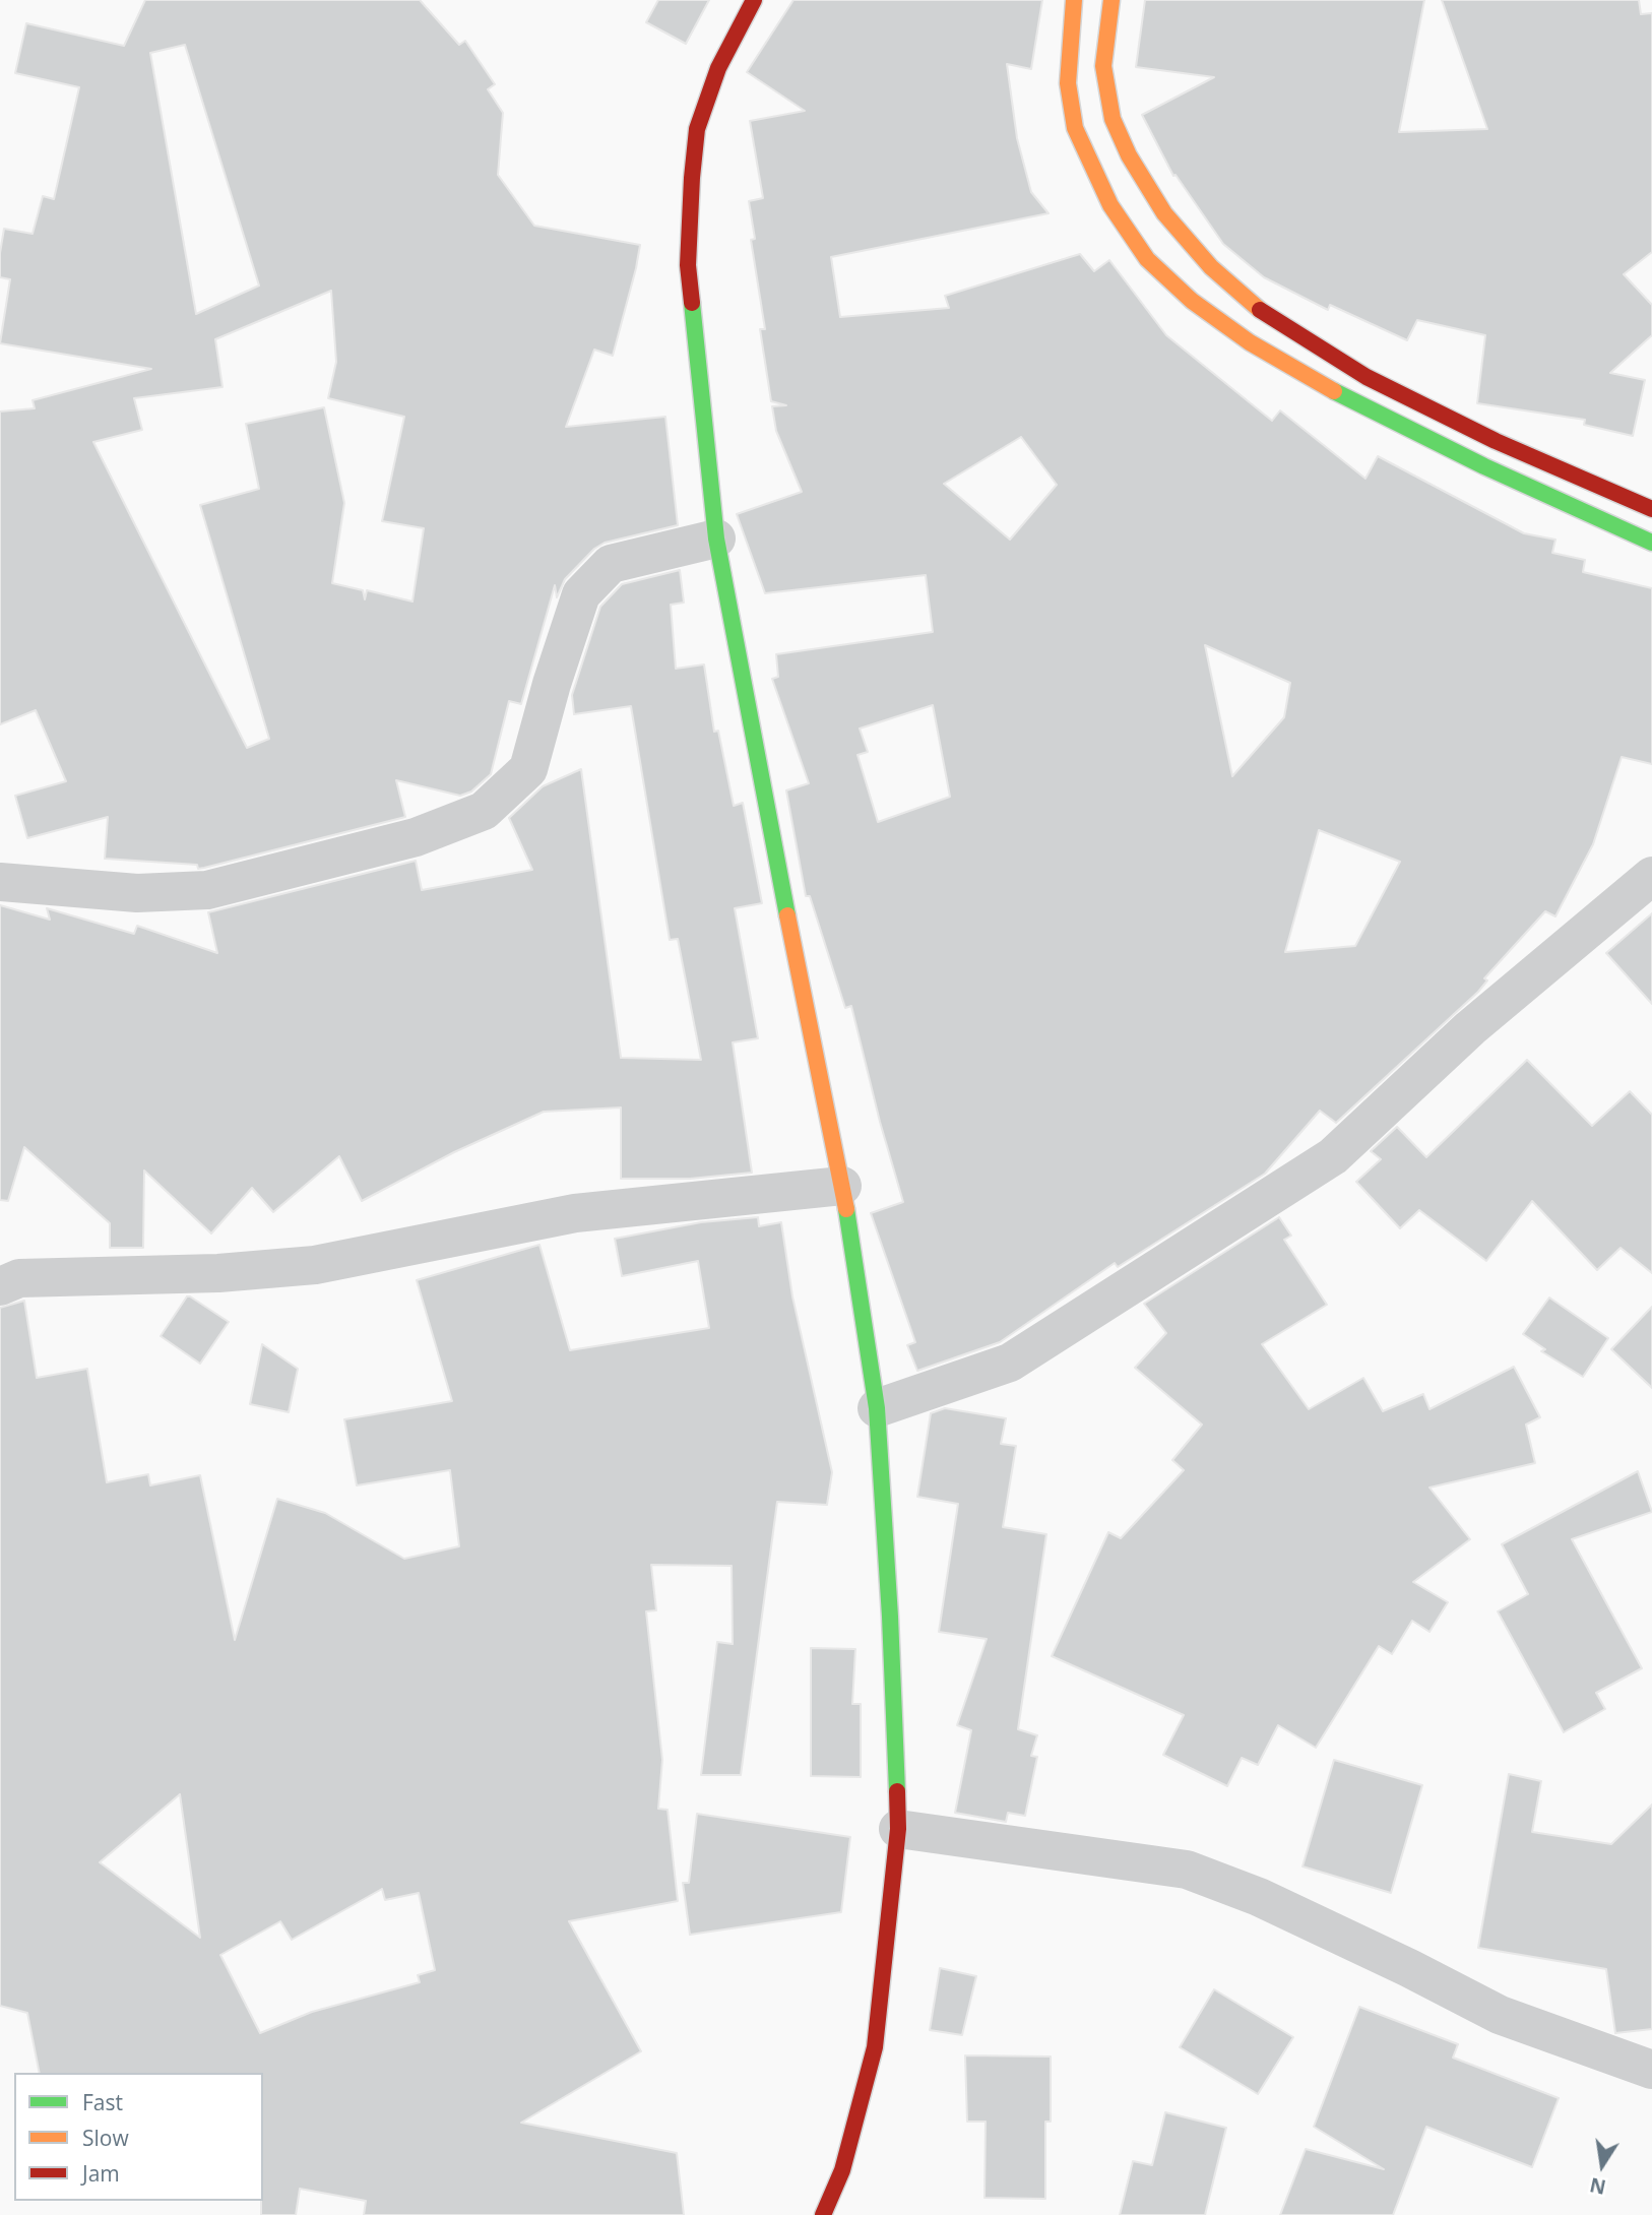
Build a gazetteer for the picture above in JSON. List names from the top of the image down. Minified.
{"legend":["Fast","Slow","Jam"],"north":"bottom"}
